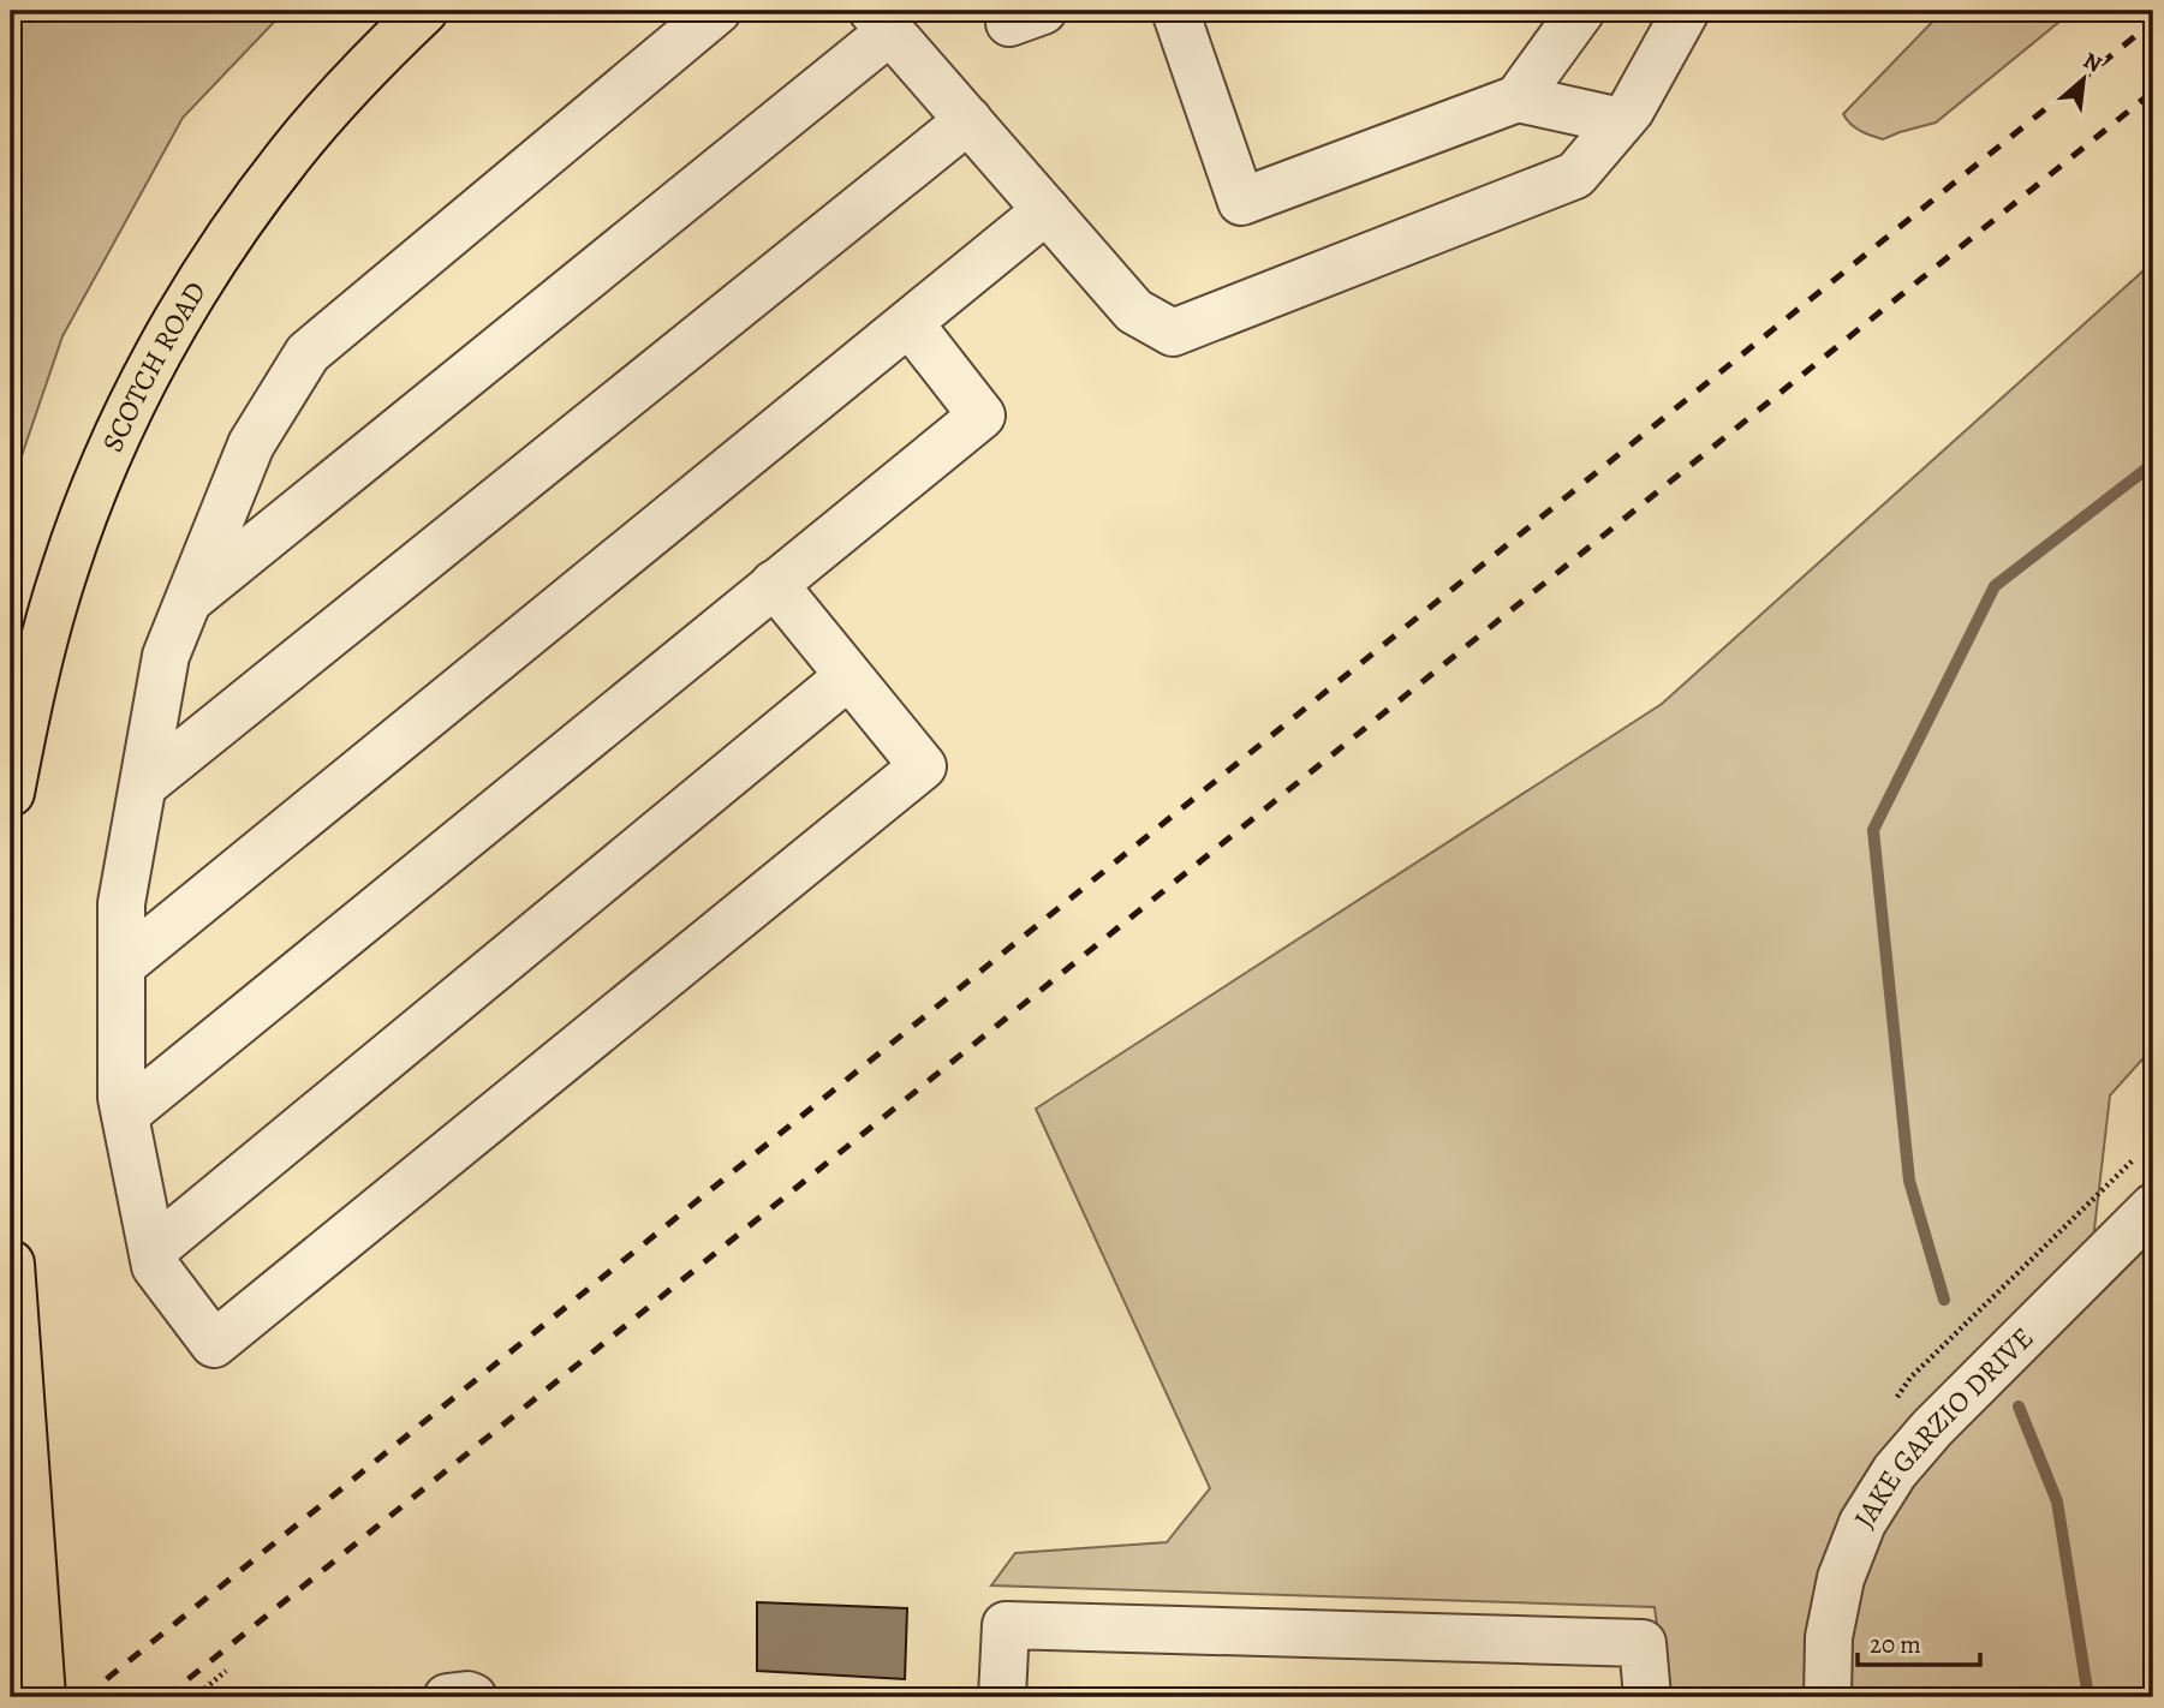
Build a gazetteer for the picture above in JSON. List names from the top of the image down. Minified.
{"streets":{"main road":["SCOTCH ROAD"],"lane":["JAKE GARZIO DRIVE"]},"scale_bar":"20 m","north":"top right"}
